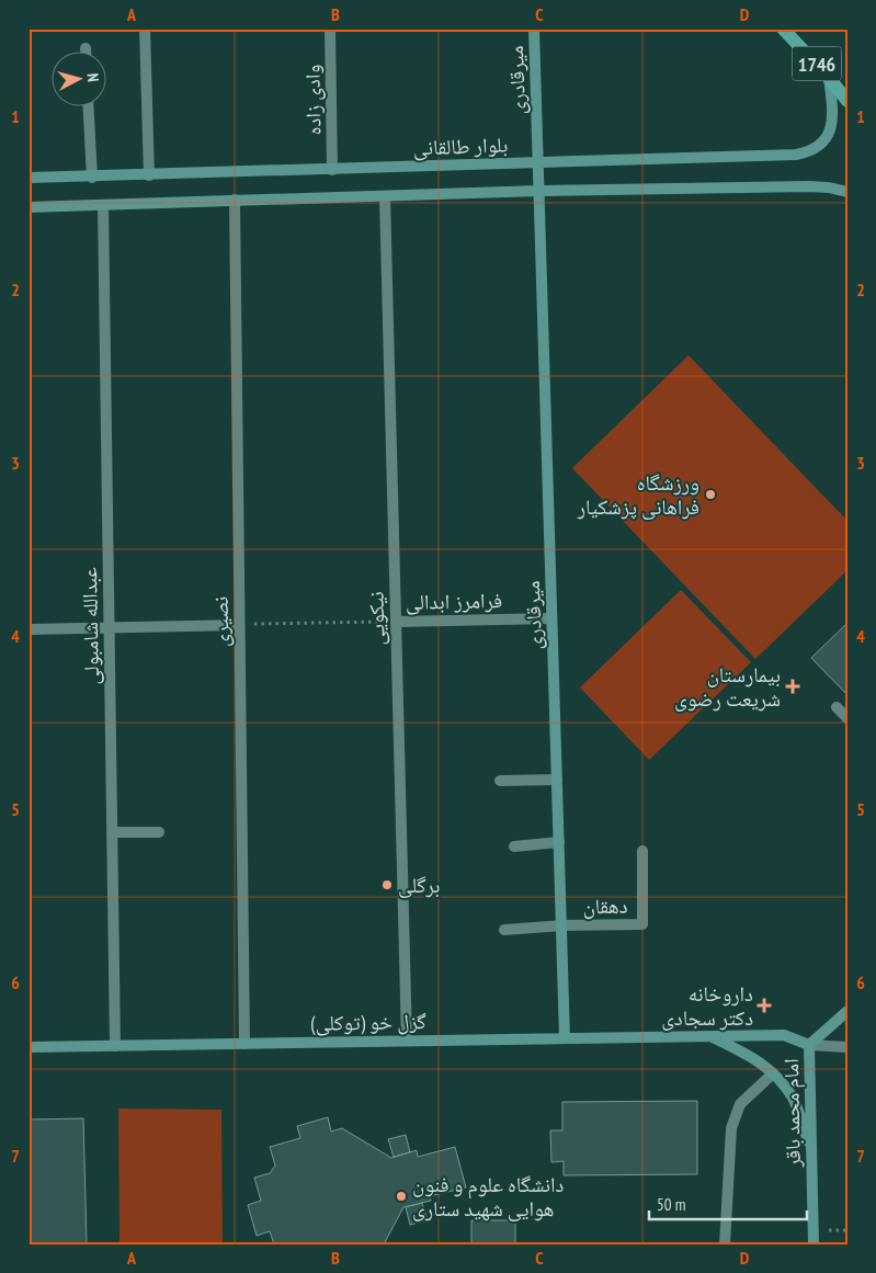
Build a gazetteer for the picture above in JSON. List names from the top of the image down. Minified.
{"streets":{"main road":["1746"],"street":["میرقادری","وادی زاده","بلوار طالقانی","فرامرز ابدالی","نیکویی","نصیری","عبدالله شامبولی","دهقان","گزل خو (توکلی)","امام محمد باقر"]},"crossings":[["1746","بلوار طالقانی"],["میرقادری","بلوار طالقانی"],["میرقادری","فرامرز ابدالی"],["میرقادری","دهقان"],["میرقادری","گزل خو (توکلی)"],["وادی زاده","بلوار طالقانی"],["فرامرز ابدالی","نیکویی"],["فرامرز ابدالی","نصیری"],["نیکویی","گزل خو (توکلی)"],["نصیری","گزل خو (توکلی)"],["عبدالله شامبولی","گزل خو (توکلی)"],["گزل خو (توکلی)","امام محمد باقر"]],"places":{"other":["ورزشگاه فراهانی پزشکیار","برگلی","دانشگاه علوم و فنون هوایی شهید ستاری"],"health":["بیمارستان شریعت رضوی","داروخانه دکتر سجادی"]},"scale_bar":"50 m","north":"right","grid":{"columns":["A","B","C","D"],"rows":["1","2","3","4","5","6","7"]}}
